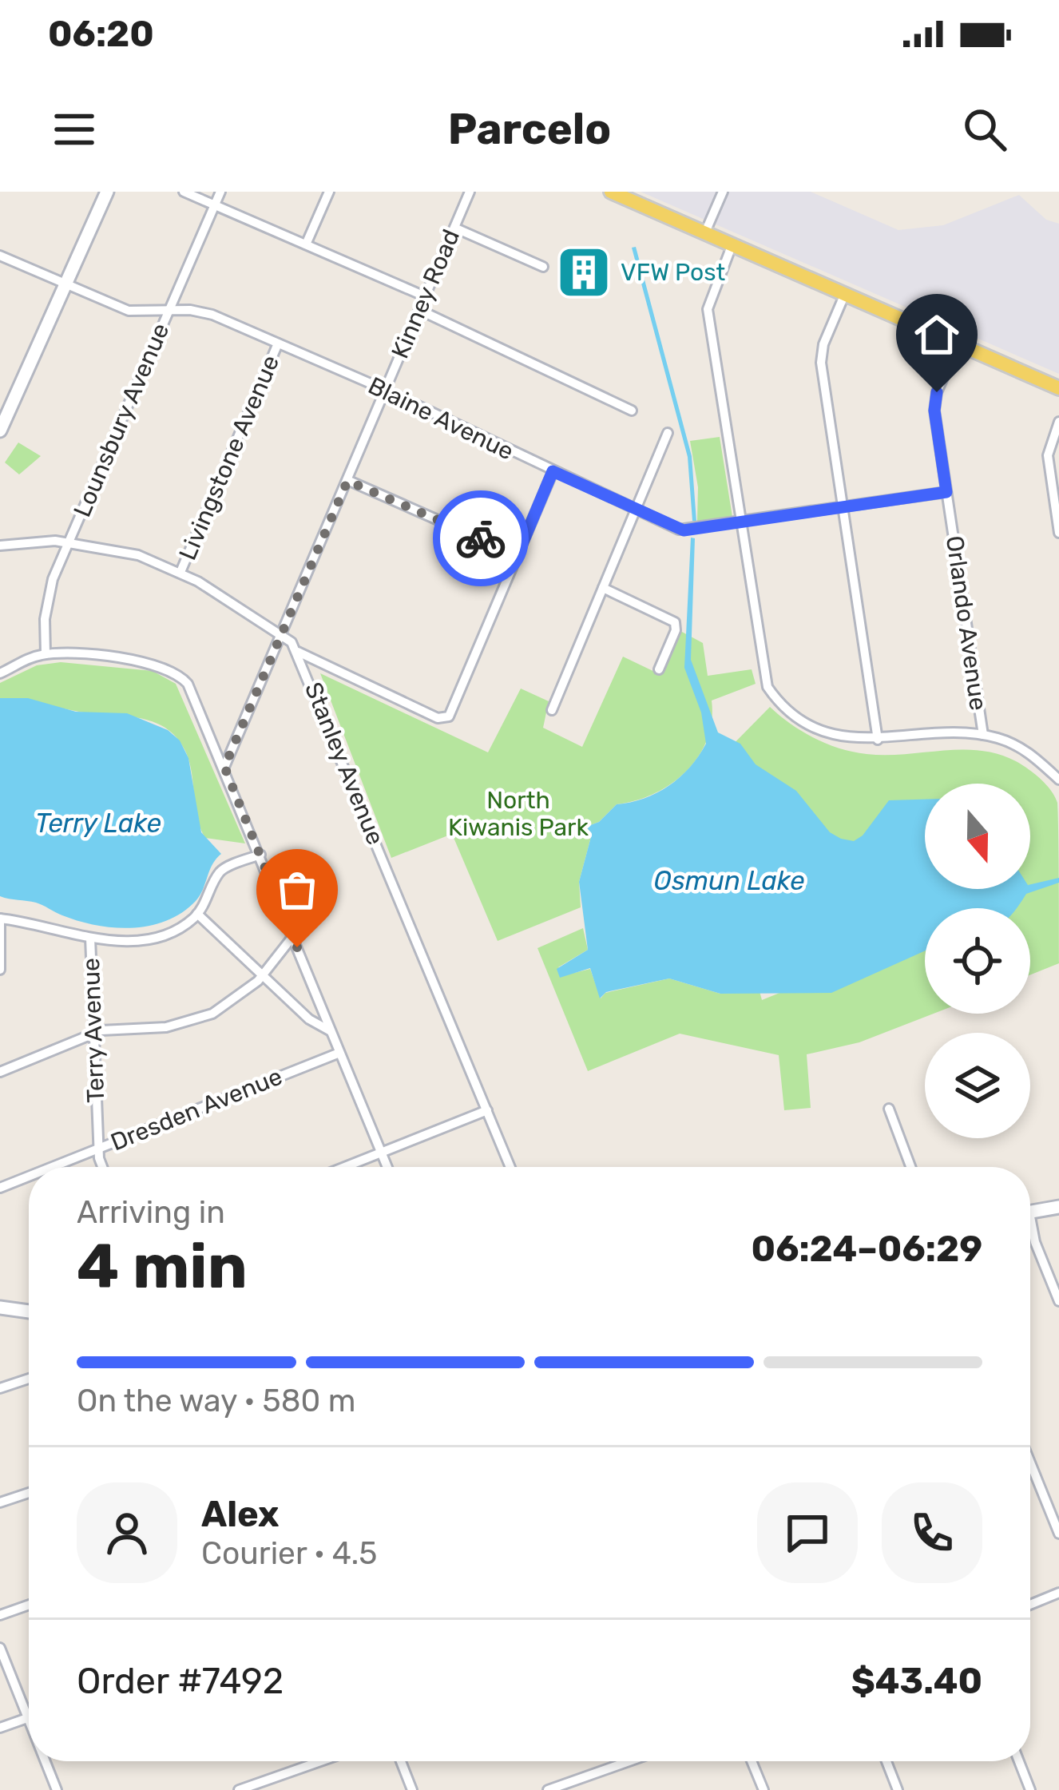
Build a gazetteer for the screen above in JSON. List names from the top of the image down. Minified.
{"streets":{"street":["Kinney Road","Blaine Avenue","Lounsbury Avenue","Livingstone Avenue","Orlando Avenue","Stanley Avenue","Terry Avenue","Dresden Avenue"]},"crossings":[["Kinney Road","Blaine Avenue"],["Kinney Road","Stanley Avenue"],["Blaine Avenue","Lounsbury Avenue"],["Blaine Avenue","Livingstone Avenue"],["Blaine Avenue","Orlando Avenue"],["Lounsbury Avenue","Stanley Avenue"],["Livingstone Avenue","Stanley Avenue"],["Terry Avenue","Dresden Avenue"]],"water":["Terry Lake","Osmun Lake"],"parks":["North Kiwanis Park"],"places":{"building":["VFW Post"]},"north":"bottom","page":{"status":"06:20","header":"Parcelo","heading":["4 min","Arriving in","06:24–06:29"],"panel":["Alex","Courier · 4.5","Order #7492","$43.40"],"bar":"On the way · 580 m"}}
